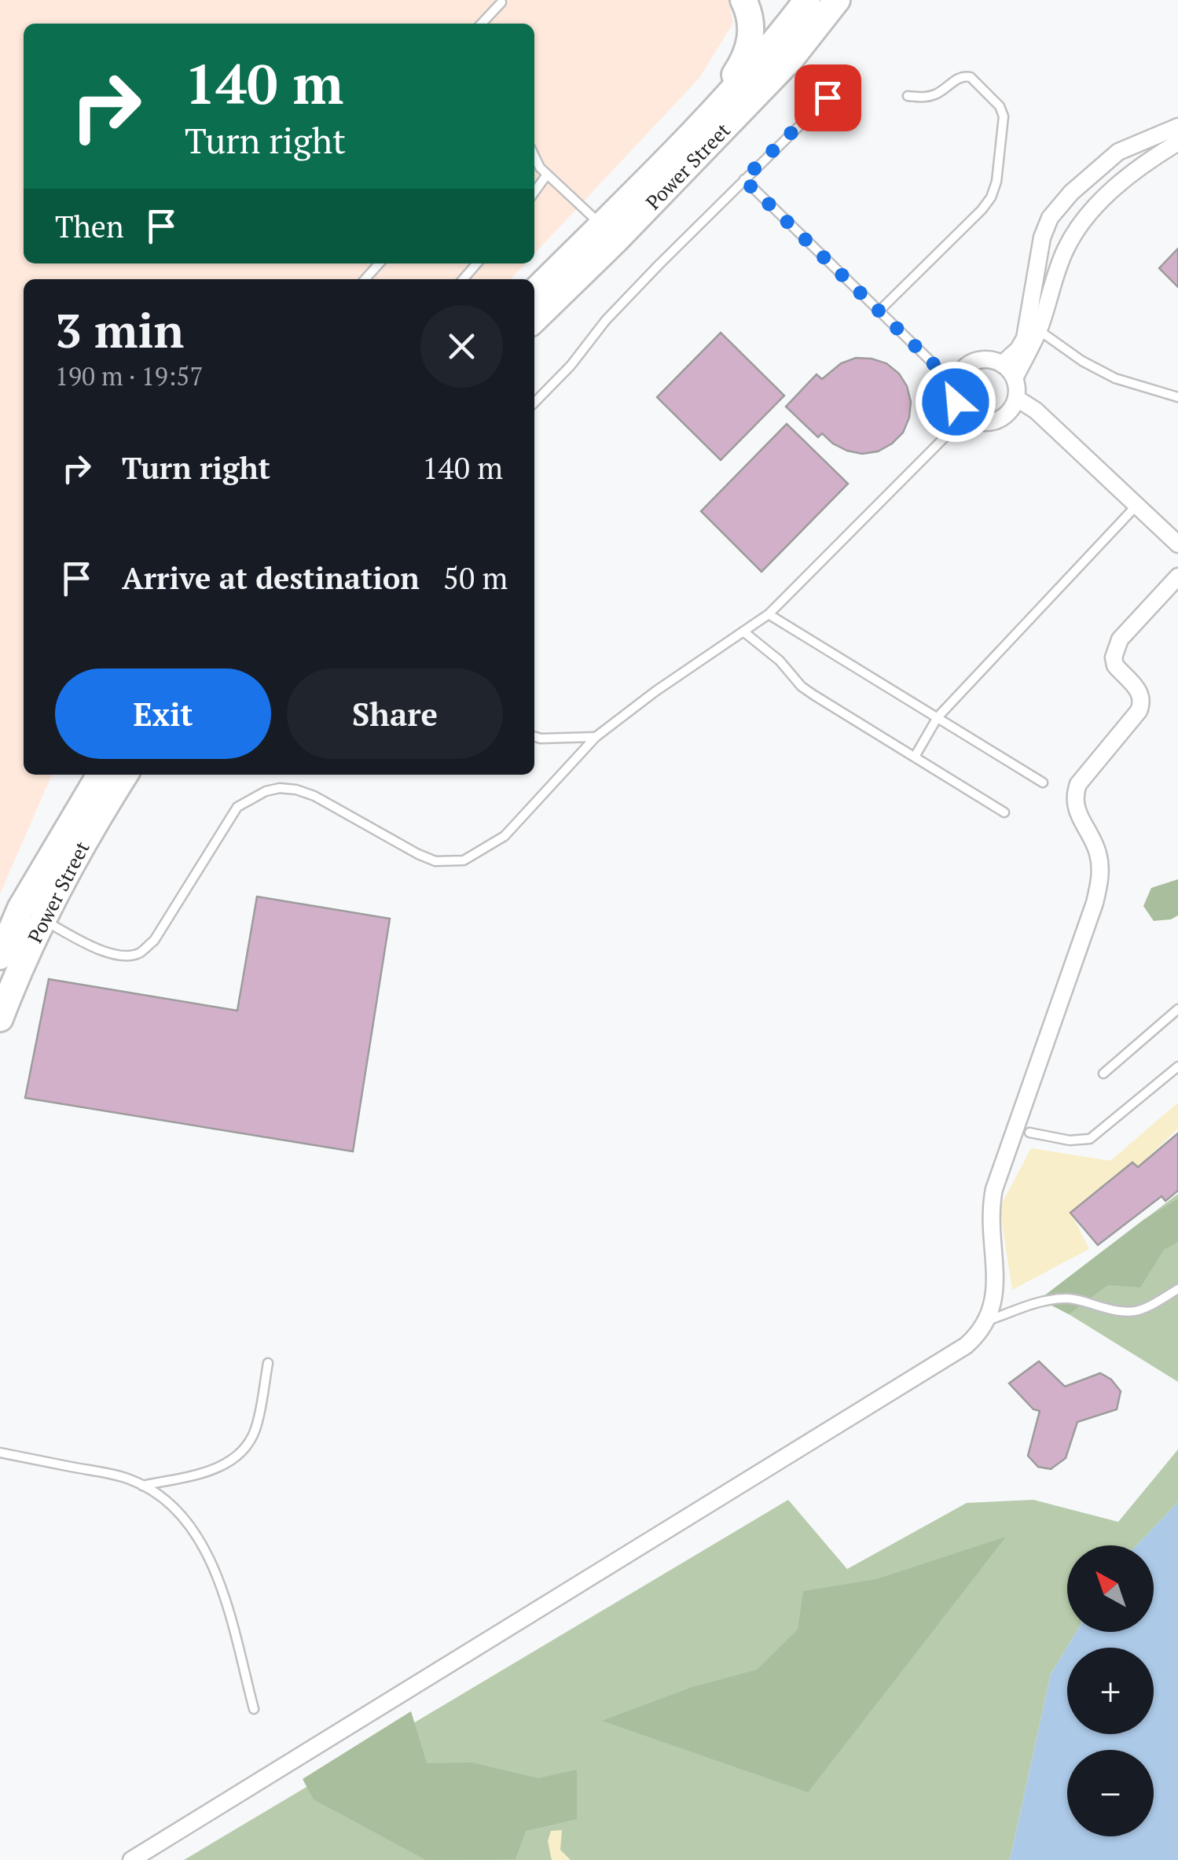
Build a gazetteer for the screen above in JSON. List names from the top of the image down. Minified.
{"streets":{"main road":["Power Street"]},"north":"top left","page":{"turn":["140 m","Turn right"],"then":"Then","heading":["3 min","190 m · 19:57"],"list":[{"name":"Turn right","value":"140 m"},{"name":"Arrive at destination","value":"50 m"}],"buttons":["Exit","Share"],"map_buttons":["+","−"]}}
